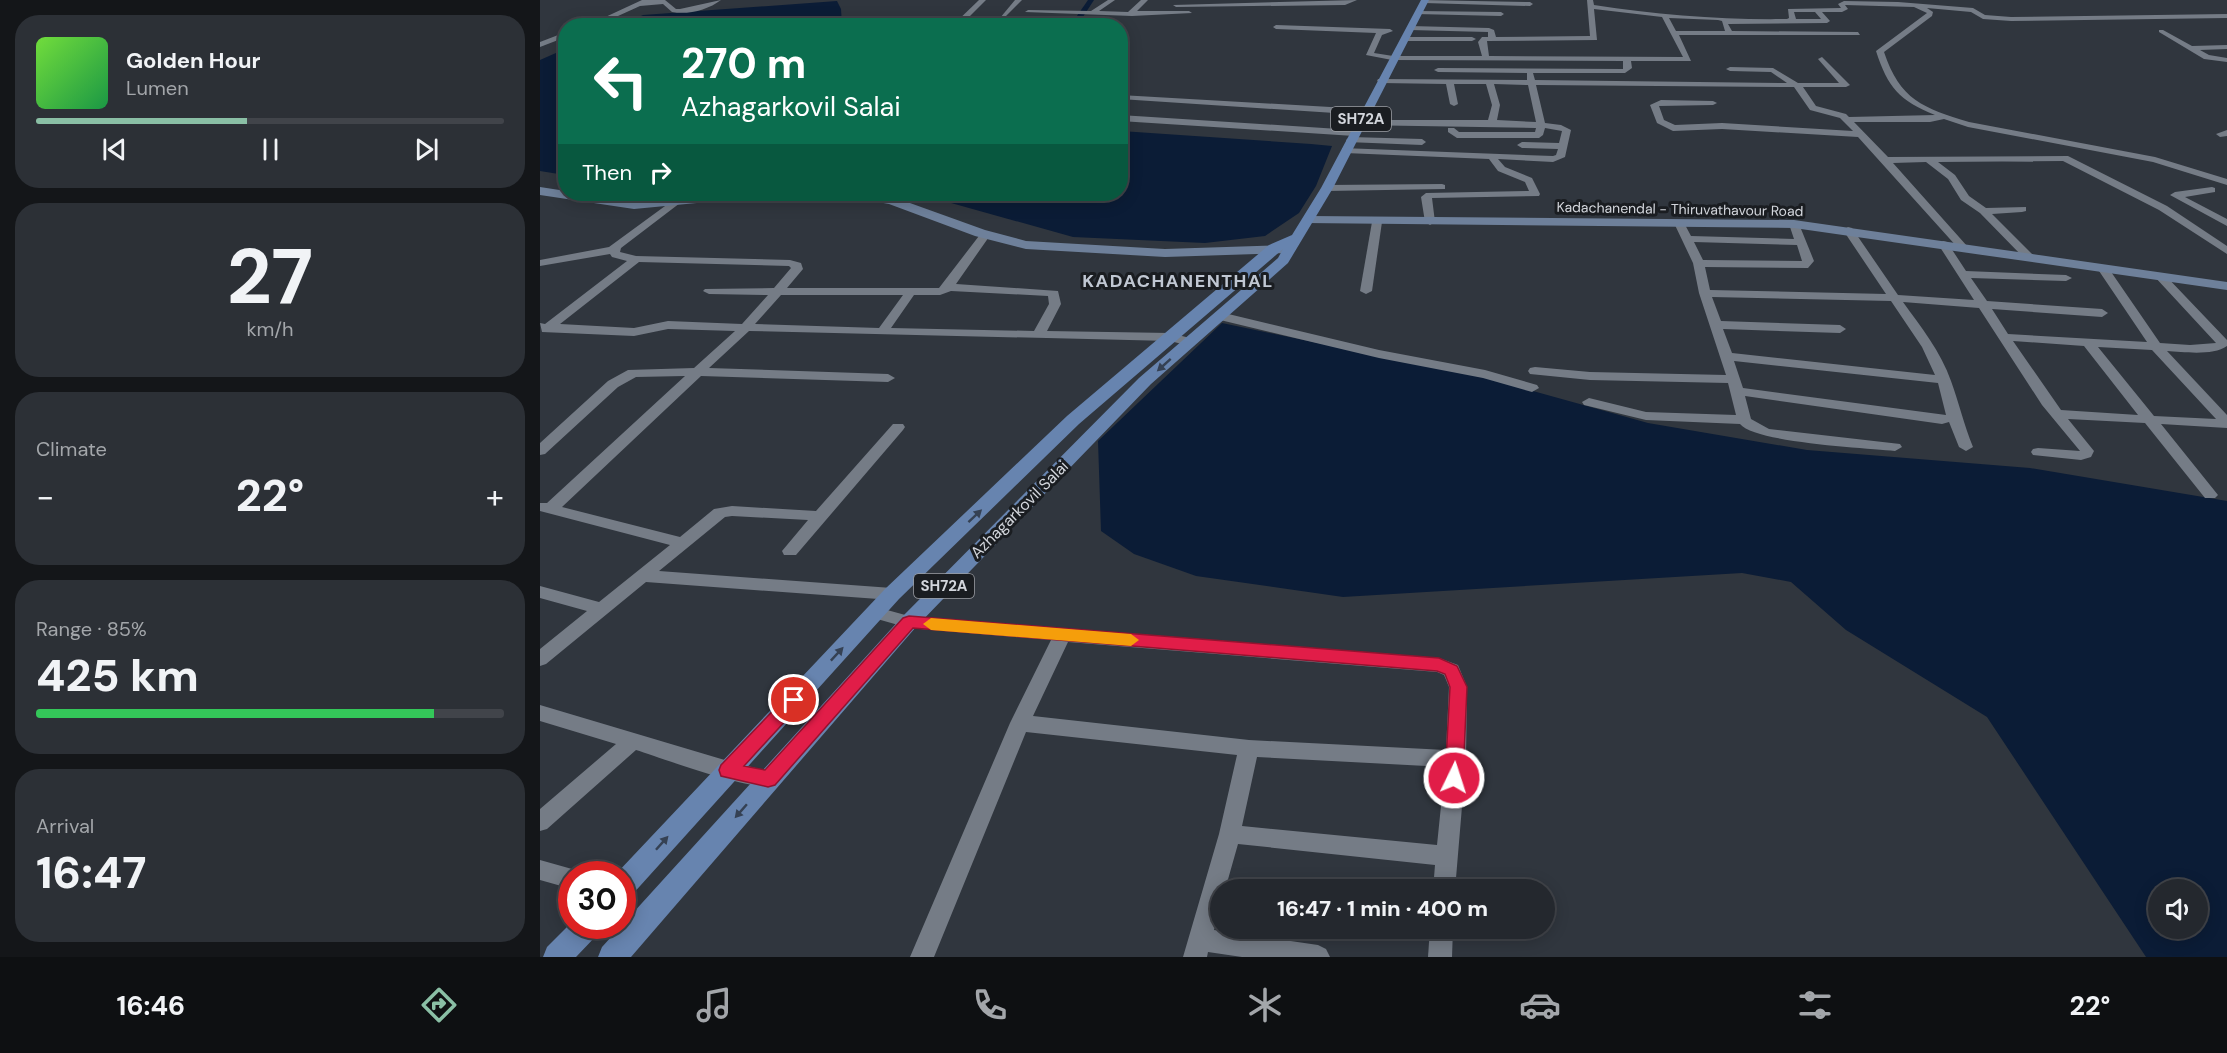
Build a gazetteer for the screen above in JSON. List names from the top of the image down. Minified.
{"streets":{"main road":["SH72A","Kadachanendal - Thiruvathavour Road","Azhagarkovil Salai"]},"crossings":[["Kadachanendal - Thiruvathavour Road","Azhagarkovil Salai"]],"districts":["KADACHANENTHAL"],"page":{"turn":["270 m","Azhagarkovil Salai"],"song":["Golden Hour","Lumen"],"then":"Then","tile":[["27","km/h"],"Climate",["Range · 85%","425 km"],["Arrival","16:47"]],"heat":["−","22°","+"],"limit":"30","trip":"16:47 · 1 min · 400 m","tabs":["16:46","22°"]}}
